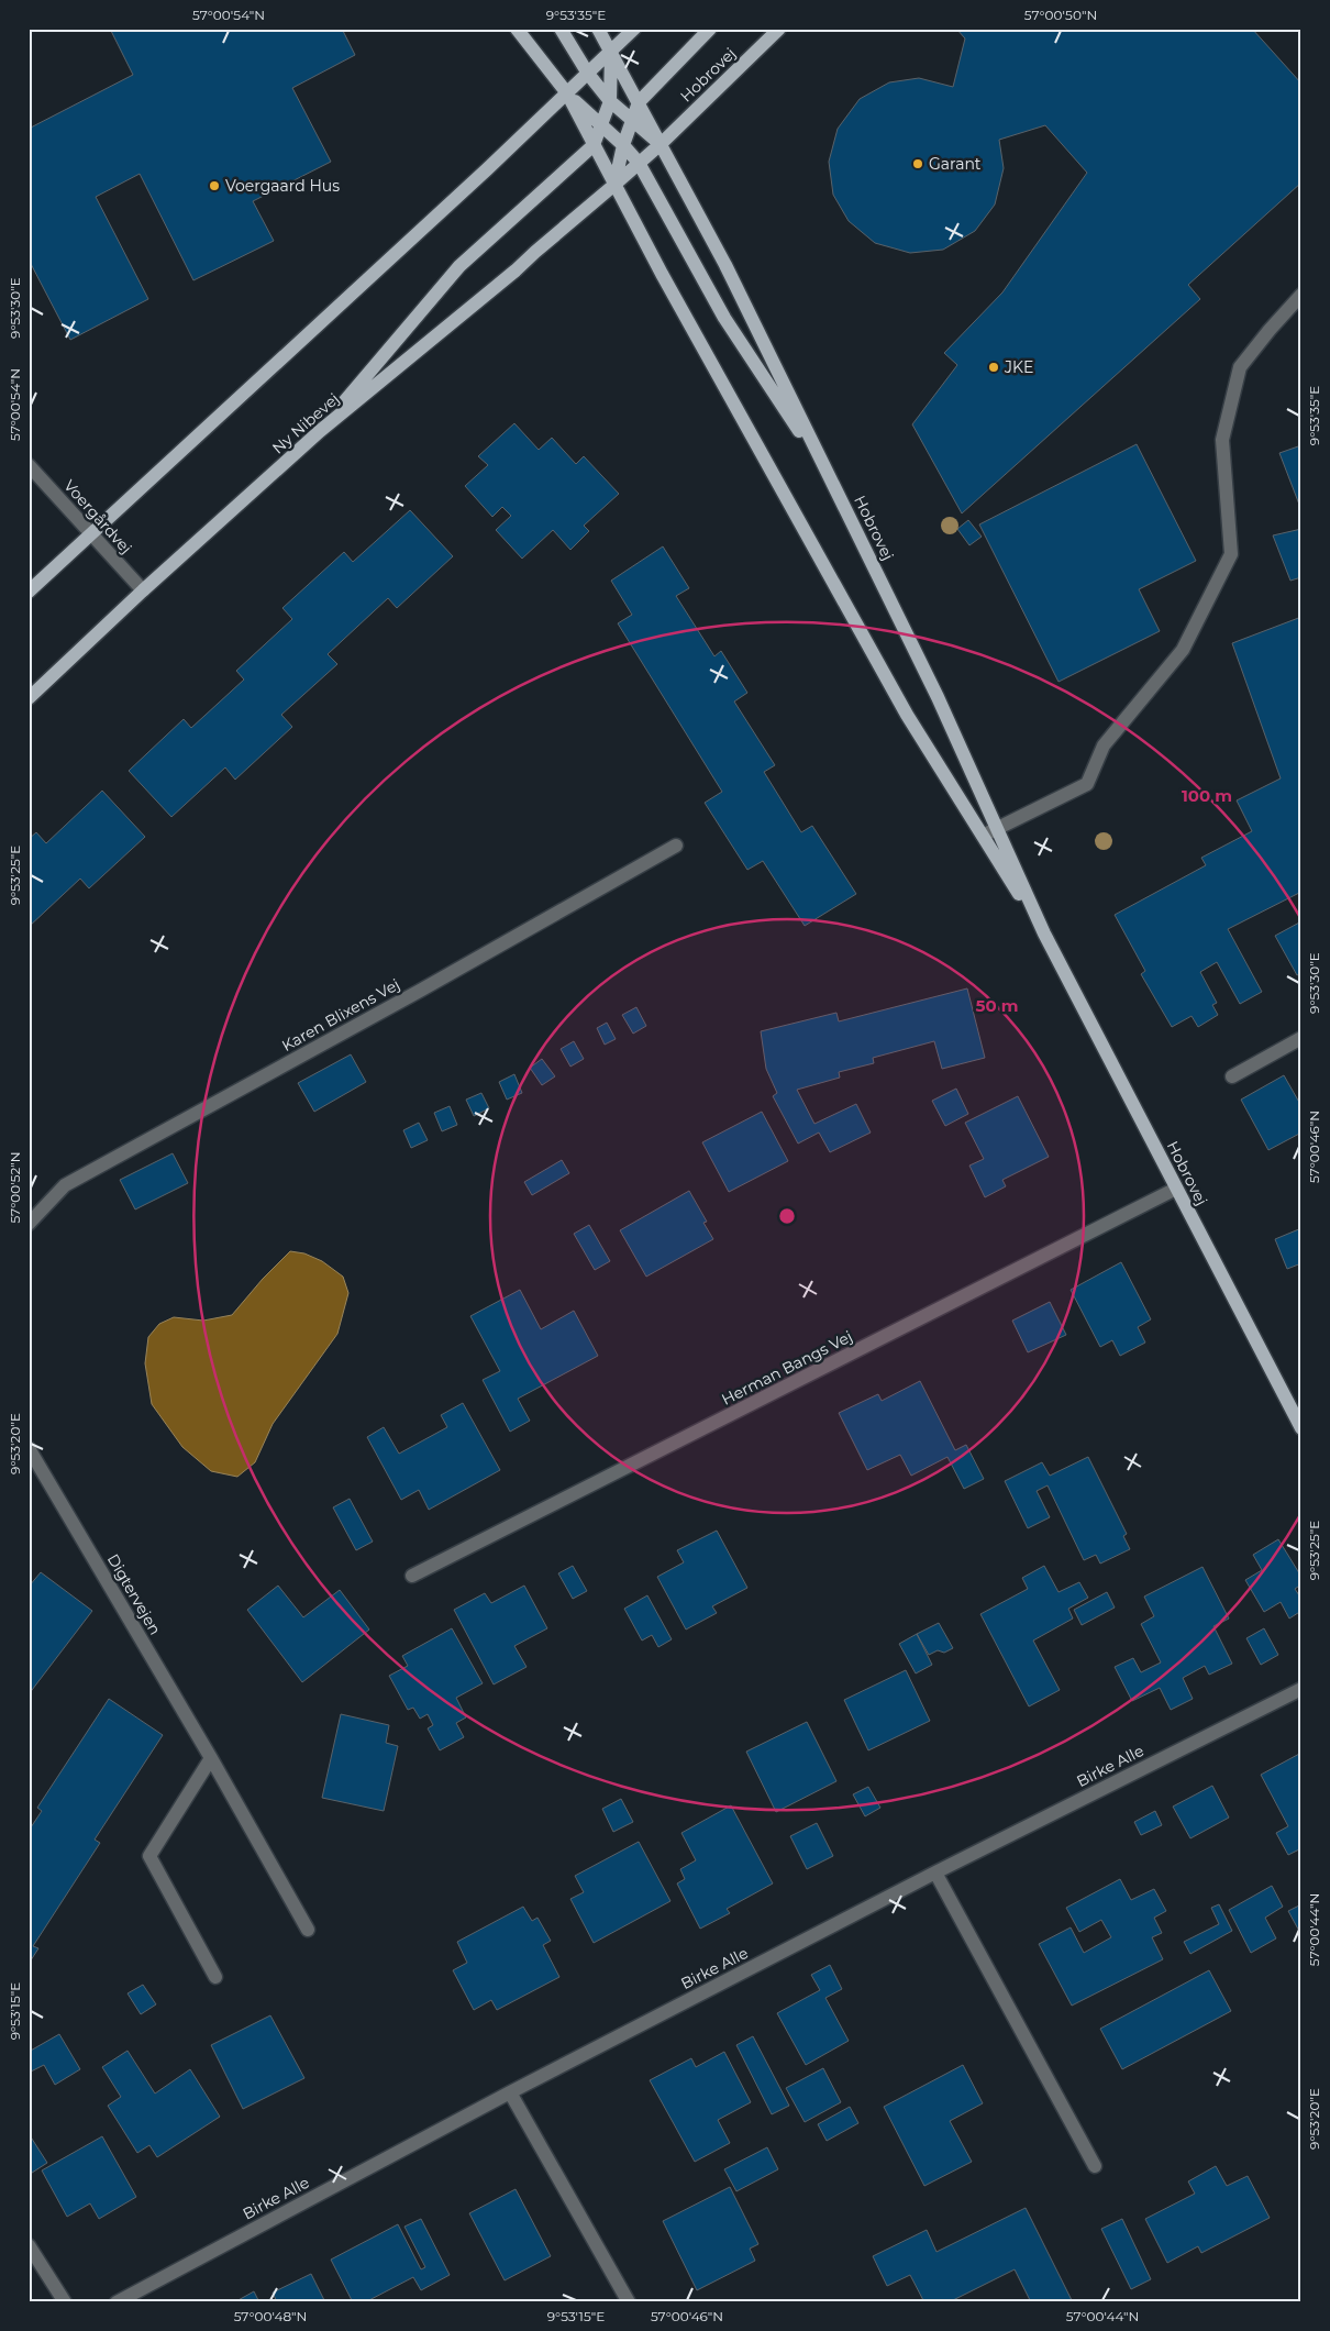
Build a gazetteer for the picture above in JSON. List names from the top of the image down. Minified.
{"streets":{"main road":["Hobrovej","Ny Nibevej"],"street":["Voergårdvej","Karen Blixens Vej","Herman Bangs Vej","Digtervejen","Birke Alle"]},"crossings":[["Hobrovej","Ny Nibevej"],["Hobrovej","Herman Bangs Vej"],["Ny Nibevej","Voergårdvej"]],"places":["Garant","Voergaard Hus","JKE"],"coordinates":["57°00'54\"N","9°53'35\"E","57°00'50\"N","9°53'30\"E","9°53'25\"E","57°00'46\"N","57°00'52\"N","9°53'20\"E","57°00'44\"N","9°53'15\"E","57°00'48\"N"],"rings":["100 m","50 m"]}
